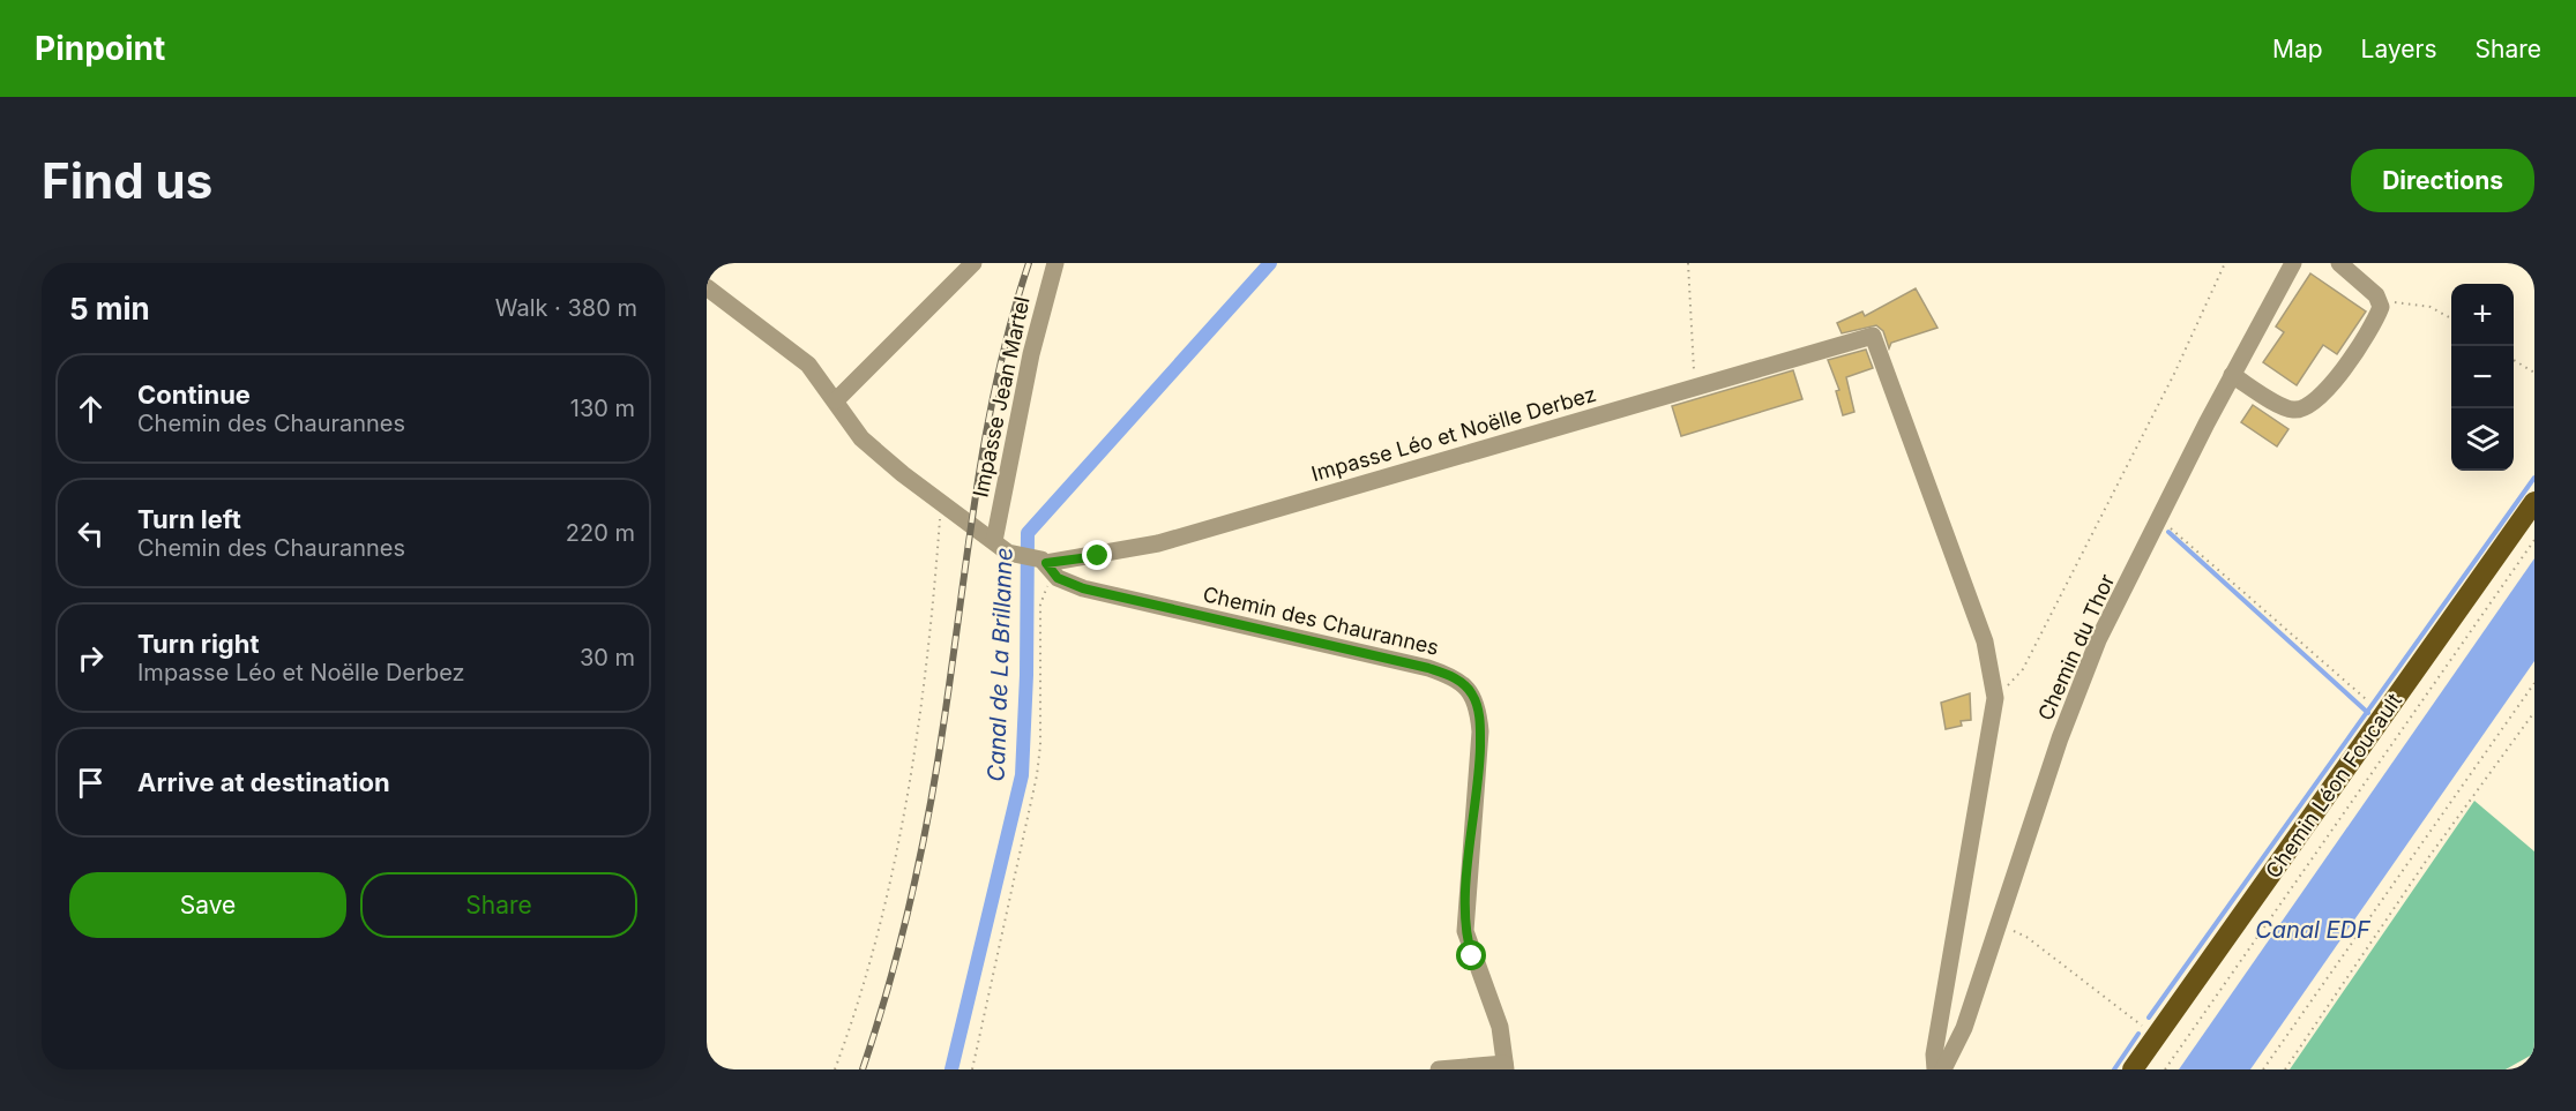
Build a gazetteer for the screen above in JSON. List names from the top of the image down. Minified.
{"streets":{"main road":["Chemin Léon Foucault"],"street":["Impasse Jean Martel","Impasse Léo et Noëlle Derbez","Chemin des Chaurannes","Chemin du Thor"]},"crossings":[["Impasse Jean Martel","Chemin des Chaurannes"],["Impasse Léo et Noëlle Derbez","Chemin des Chaurannes"]],"water":["Canal de La Brillanne","Canal EDF"],"page":{"header":"Pinpoint","nav":["Map","Layers","Share"],"buttons":["Directions",["Save","Share"]],"title":"Find us","heading":["5 min","Walk · 380 m"],"map_buttons":["+","−"],"list":[["Continue","Chemin des Chaurannes","130 m"],["Turn left","Chemin des Chaurannes","220 m"],["Turn right","Impasse Léo et Noëlle Derbez","30 m"],"Arrive at destination"]}}
